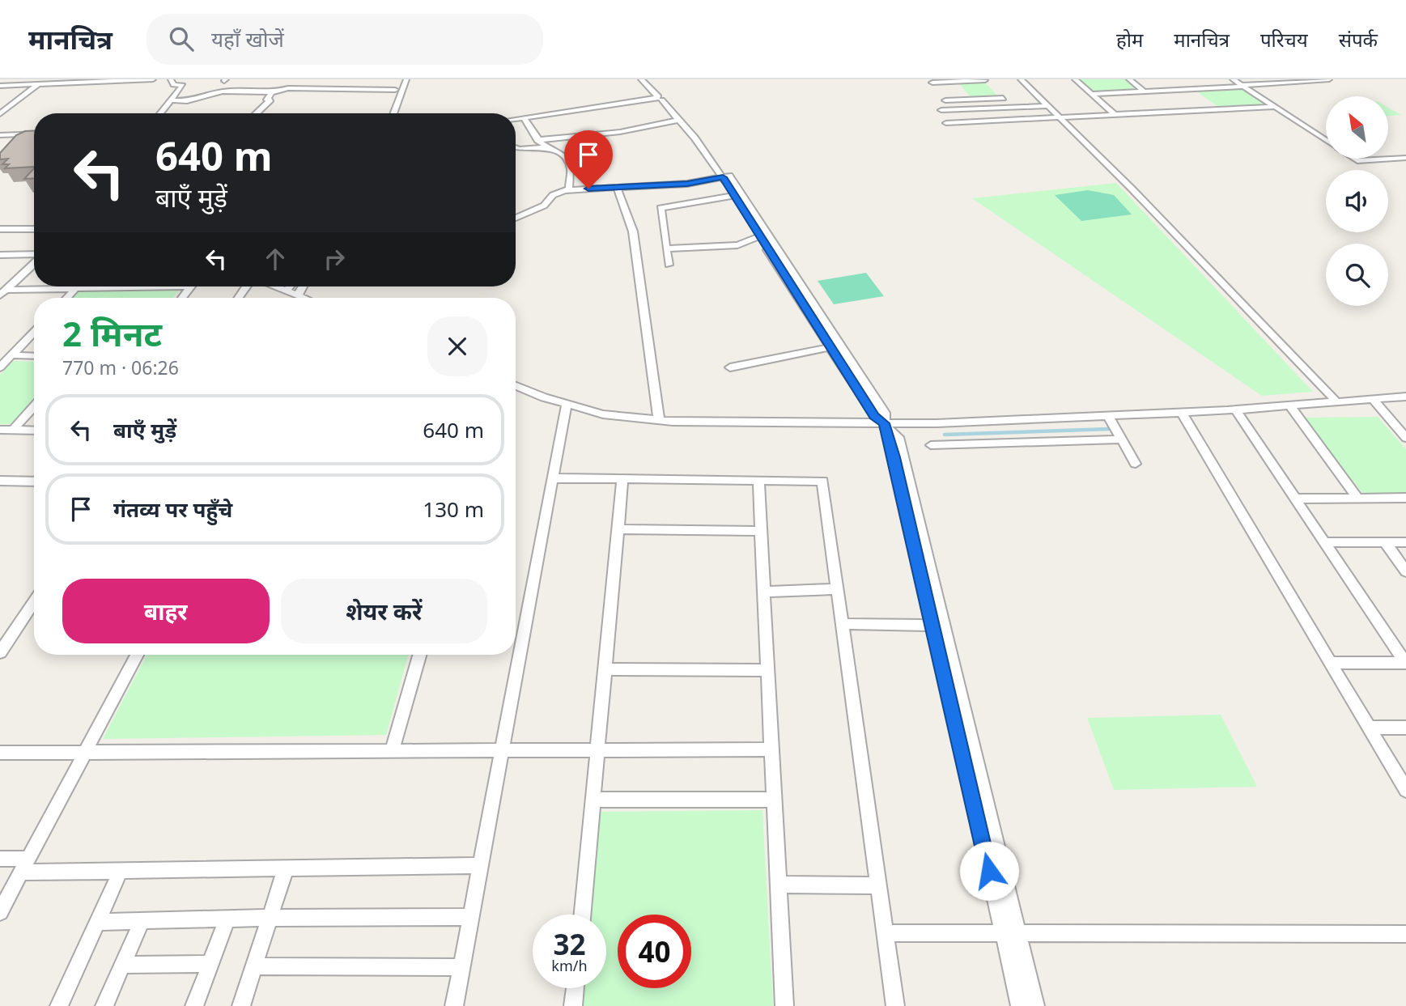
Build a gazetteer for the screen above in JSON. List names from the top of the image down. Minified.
{"north":"top left","page":{"header":"मानचित्र","search":"यहाँ खोजें","nav":["होम","मानचित्र","परिचय","संपर्क"],"turn":["640 m","बाएँ मुड़ें"],"heading":["2 मिनट","770 m · 06:26"],"list":[{"name":"बाएँ मुड़ें","value":"640 m"},{"name":"गंतव्य पर पहुँचे","value":"130 m"}],"buttons":["बाहर","शेयर करें"],"speed":"32 km/h","limit":"40"}}
